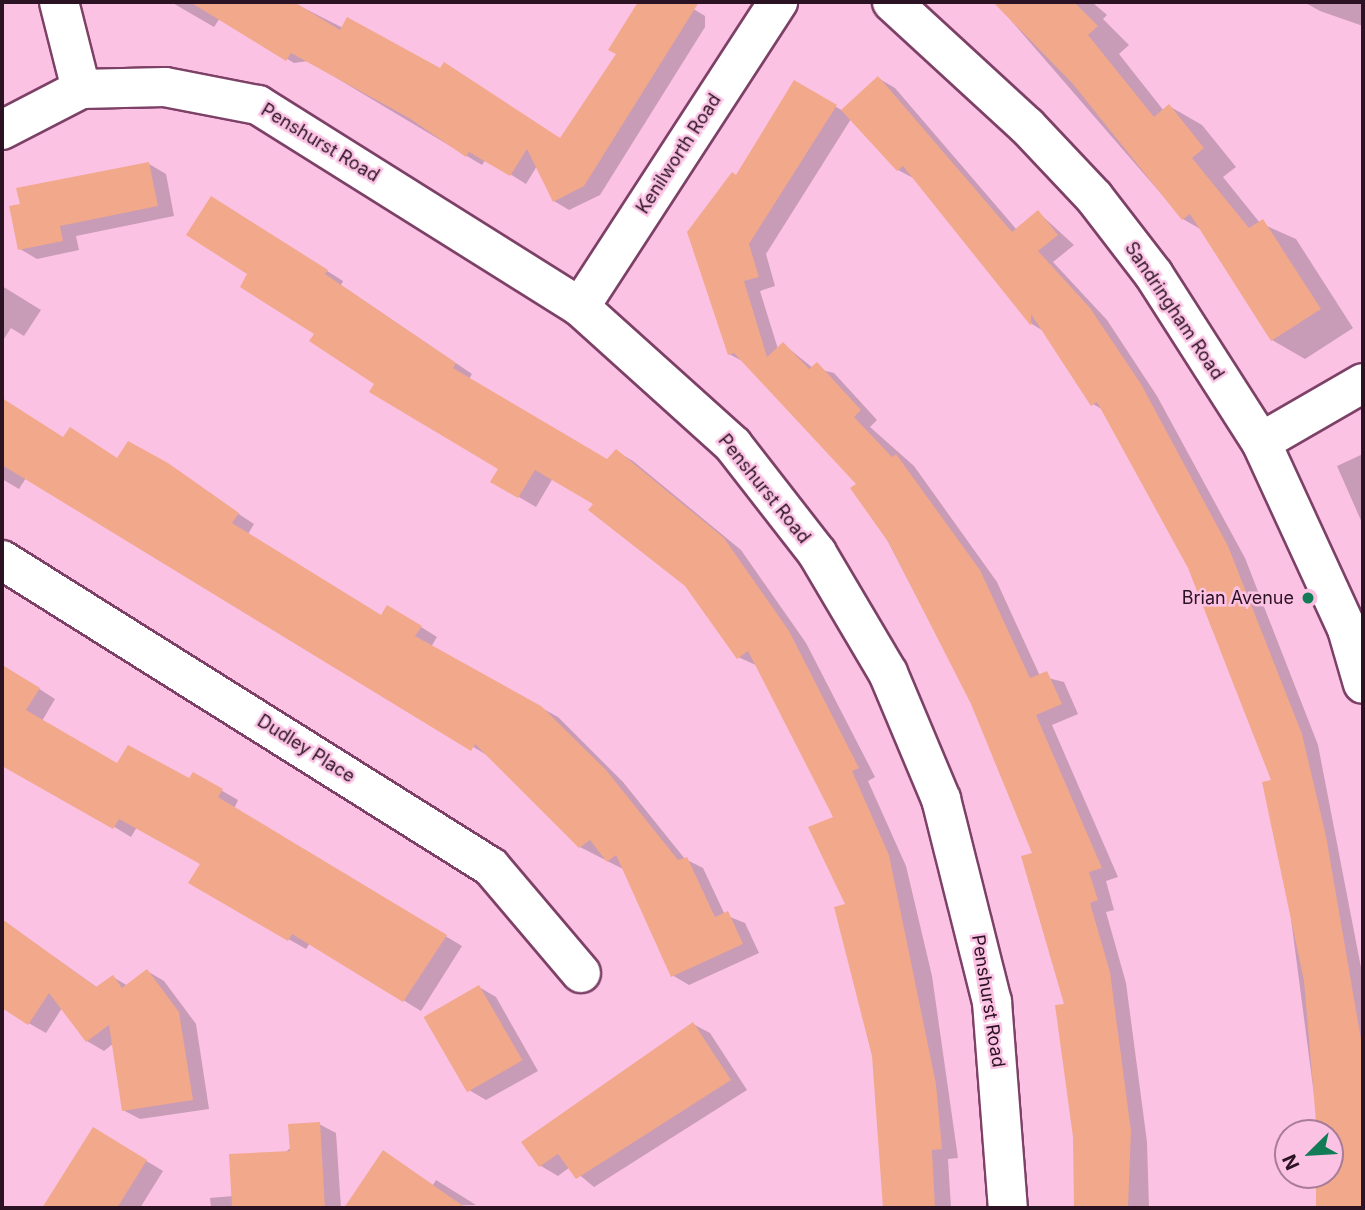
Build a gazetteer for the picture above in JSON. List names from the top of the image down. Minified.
{"streets":{"street":["Penshurst Road","Kenilworth Road","Sandringham Road","Dudley Place"]},"crossings":[["Penshurst Road","Kenilworth Road"]],"places":["Brian Avenue"],"north":"bottom left"}
